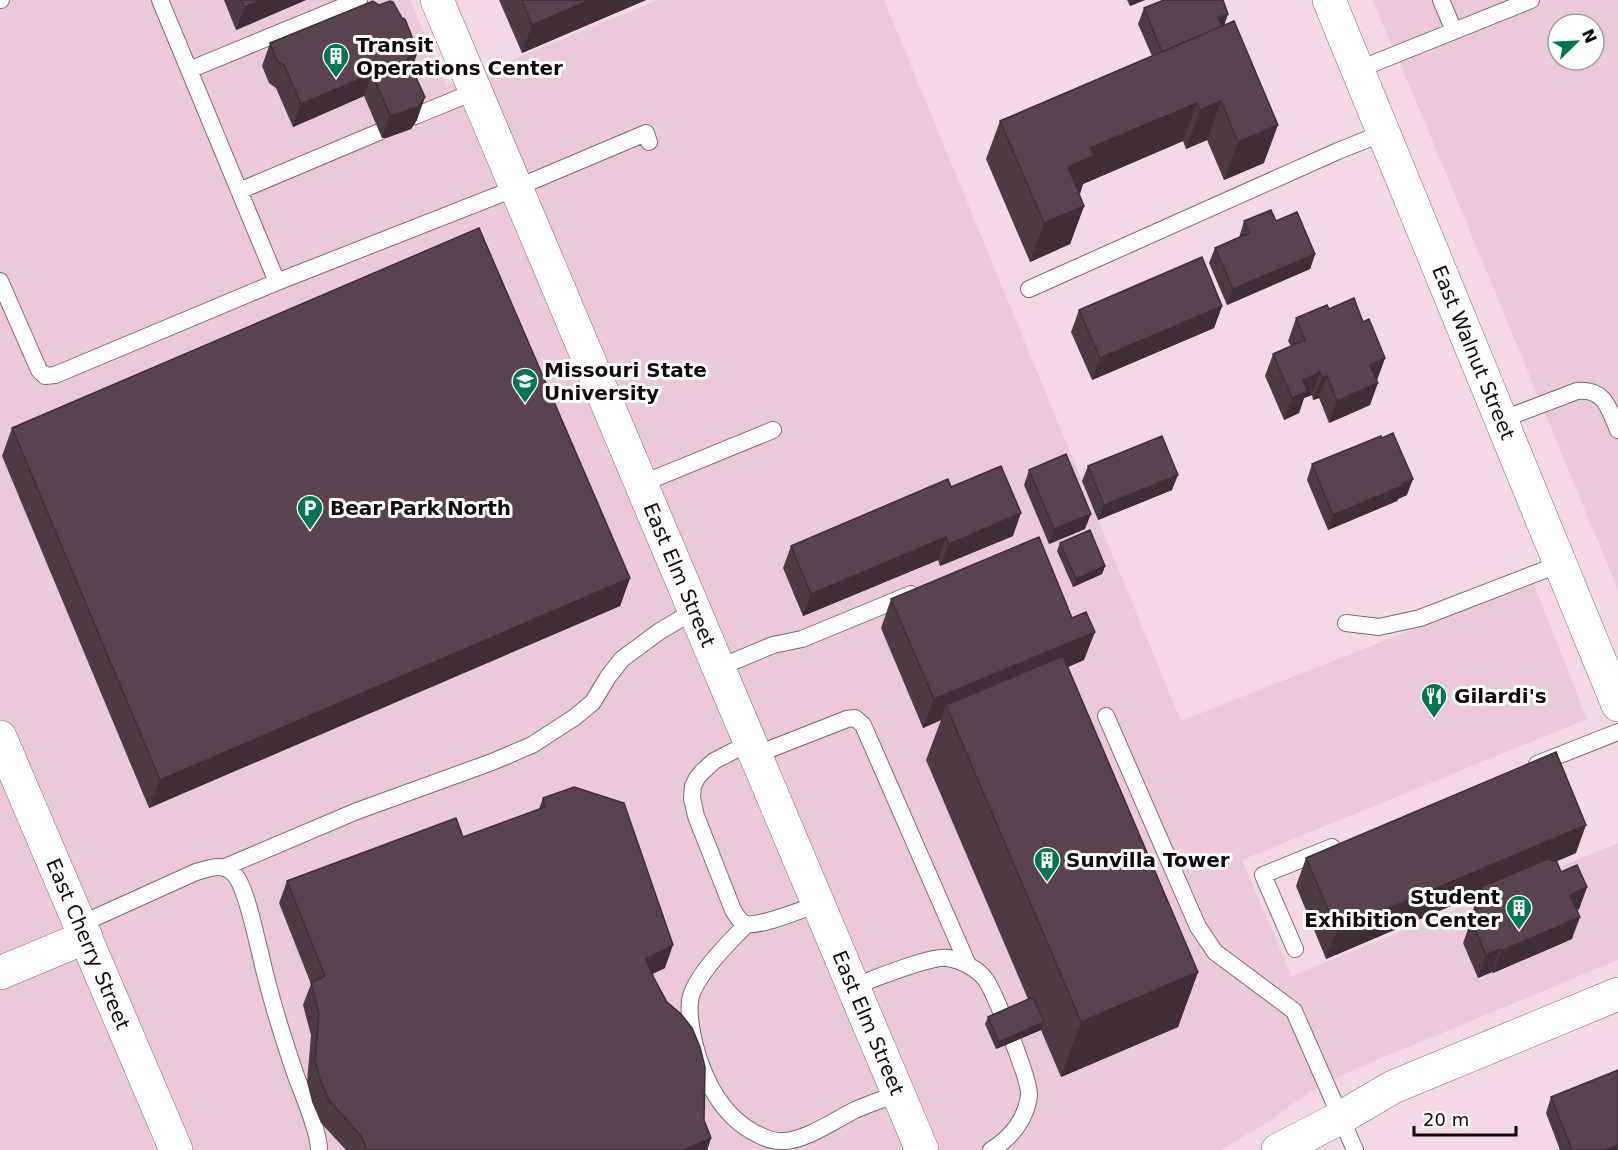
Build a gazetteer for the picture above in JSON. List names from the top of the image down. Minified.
{"streets":{"street":["East Walnut Street","East Elm Street","East Cherry Street"]},"places":{"building":["Transit Operations Center","Sunvilla Tower","Student Exhibition Center"],"school or university":["Missouri State University"],"parking":["Bear Park North"],"restaurant":["Gilardi's"]},"scale_bar":"20 m","north":"top right"}
